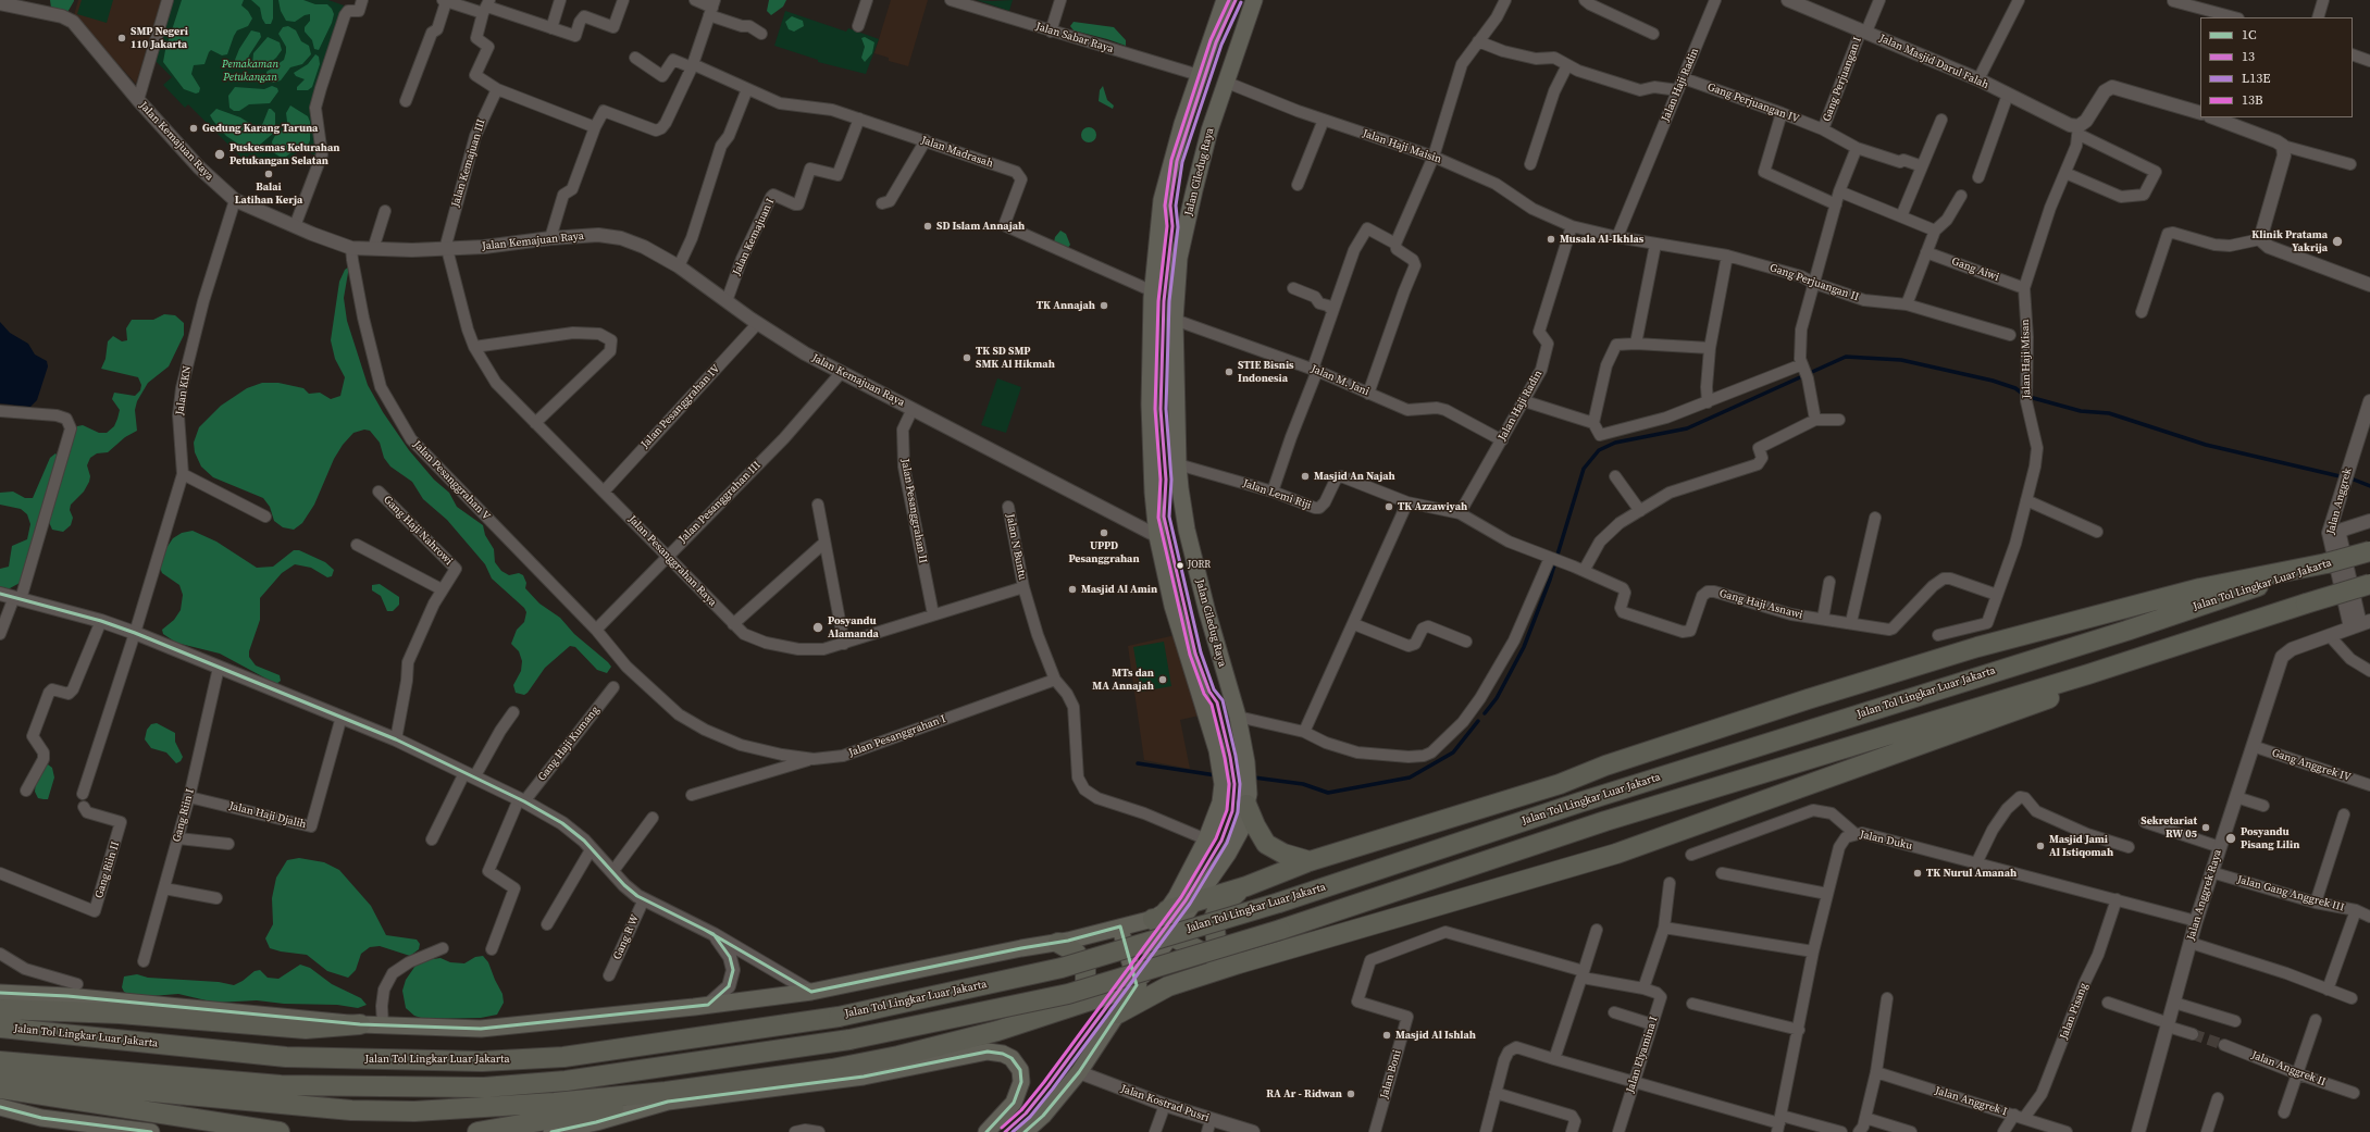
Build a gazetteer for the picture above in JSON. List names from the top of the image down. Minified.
{"streets":{"highway":["Jalan Tol Lingkar Luar Jakarta"],"main road":["Jalan Ciledug Raya"],"street":["Jalan Sabar Raya","Jalan Masjid Darul Falah","Gang Perjuangan I","Jalan Haji Radin","Gang Perjuangan IV","Jalan Kemajuan Raya","Jalan Haji Maisin","Jalan Madrasah","Jalan Kemajuan III","Jalan Kemajuan I","Gang Aiwi","Gang Perjuangan II","Jalan Haji Misan","Jalan M. Jani","Jalan KKN","Jalan Pesanggrahan IV","Jalan Pesanggrahan V","Jalan Lemi Riji","Jalan Anggrek","Jalan Pesanggrahan III","Jalan Pesanggrahan II","Gang Haji Nahrowi","Jalan N Buntu","Jalan Pesanggrahan Raya","Gang Haji Asnawi","Jalan Pesanggrahan I","Gang Haji Kumang","Gang Anggrek IV","Gang Riin I","Jalan Haji Djalih","Jalan Duku","Gang Riin II","Jalan Gang Anggrek III","Jalan Anggrek Raya","Gang R W","Jalan Pisang","Jalan Elyamina I","Jalan Anggrek II","Jalan Boni","Jalan Anggrek I","Jalan Kostrad Pusri"]},"crossings":[["Jalan Masjid Darul Falah","Gang Perjuangan I"],["Jalan Masjid Darul Falah","Jalan Haji Misan"],["Gang Perjuangan I","Gang Perjuangan IV"],["Jalan Haji Radin","Gang Perjuangan IV"],["Jalan Haji Radin","Jalan Haji Maisin"],["Jalan Haji Radin","Gang Perjuangan II"],["Jalan Haji Radin","Jalan M. Jani"],["Jalan Kemajuan Raya","Jalan Kemajuan III"],["Jalan Kemajuan Raya","Jalan Kemajuan I"],["Jalan Kemajuan Raya","Jalan KKN"],["Jalan Kemajuan Raya","Jalan Pesanggrahan IV"],["Jalan Kemajuan Raya","Jalan Pesanggrahan V"],["Jalan Kemajuan Raya","Jalan Pesanggrahan III"],["Jalan Kemajuan Raya","Jalan Pesanggrahan II"],["Jalan Kemajuan Raya","Jalan Pesanggrahan Raya"],["Jalan Haji Maisin","Jalan Ciledug Raya"],["Jalan Madrasah","Jalan Kemajuan I"],["Jalan Kemajuan III","Jalan Pesanggrahan Raya"],["Jalan Ciledug Raya","Jalan M. Jani"],["Jalan Ciledug Raya","Jalan Lemi Riji"],["Jalan Ciledug Raya","Jalan Kostrad Pusri"],["Gang Aiwi","Jalan Haji Misan"],["Jalan Haji Misan","Gang Haji Asnawi"],["Jalan Pesanggrahan IV","Jalan Pesanggrahan Raya"],["Jalan Pesanggrahan V","Jalan Pesanggrahan III"],["Jalan Pesanggrahan V","Jalan Pesanggrahan I"],["Jalan Anggrek","Jalan Anggrek Raya"],["Jalan Pesanggrahan III","Jalan Pesanggrahan Raya"],["Jalan Pesanggrahan III","Jalan Pesanggrahan I"],["Jalan Pesanggrahan II","Jalan Pesanggrahan Raya"],["Jalan N Buntu","Jalan Pesanggrahan Raya"],["Jalan N Buntu","Jalan Pesanggrahan I"],["Gang Anggrek IV","Jalan Anggrek Raya"],["Gang Riin I","Jalan Haji Djalih"],["Jalan Duku","Jalan Anggrek Raya"],["Jalan Duku","Jalan Pisang"],["Jalan Gang Anggrek III","Jalan Anggrek Raya"],["Jalan Pisang","Jalan Anggrek I"]],"parks":["Pemakaman Petukangan"],"places":["SMP Negeri 110 Jakarta","Gedung Karang Taruna","Puskesmas Kelurahan Petukangan Selatan","Balai Latihan Kerja","SD Islam Annajah","Musala Al-Ikhlas","Klinik Pratama Yakrija","TK Annajah","TK SD SMP SMK Al Hikmah","STIE Bisnis Indonesia","Masjid An Najah","TK Azzawiyah","UPPD Pesanggrahan","JORR","Masjid Al Amin","Posyandu Alamanda","MTs dan MA Annajah","Sekretariat RW 05","Posyandu Pisang Lilin","Masjid Jami Al Istiqomah","TK Nurul Amanah","Masjid Al Ishlah","RA Ar - Ridwan"],"lines":["transit line 13","transit line 13B","transit line L13E","transit line 1C"],"legend":["1C","13","L13E","13B"]}
